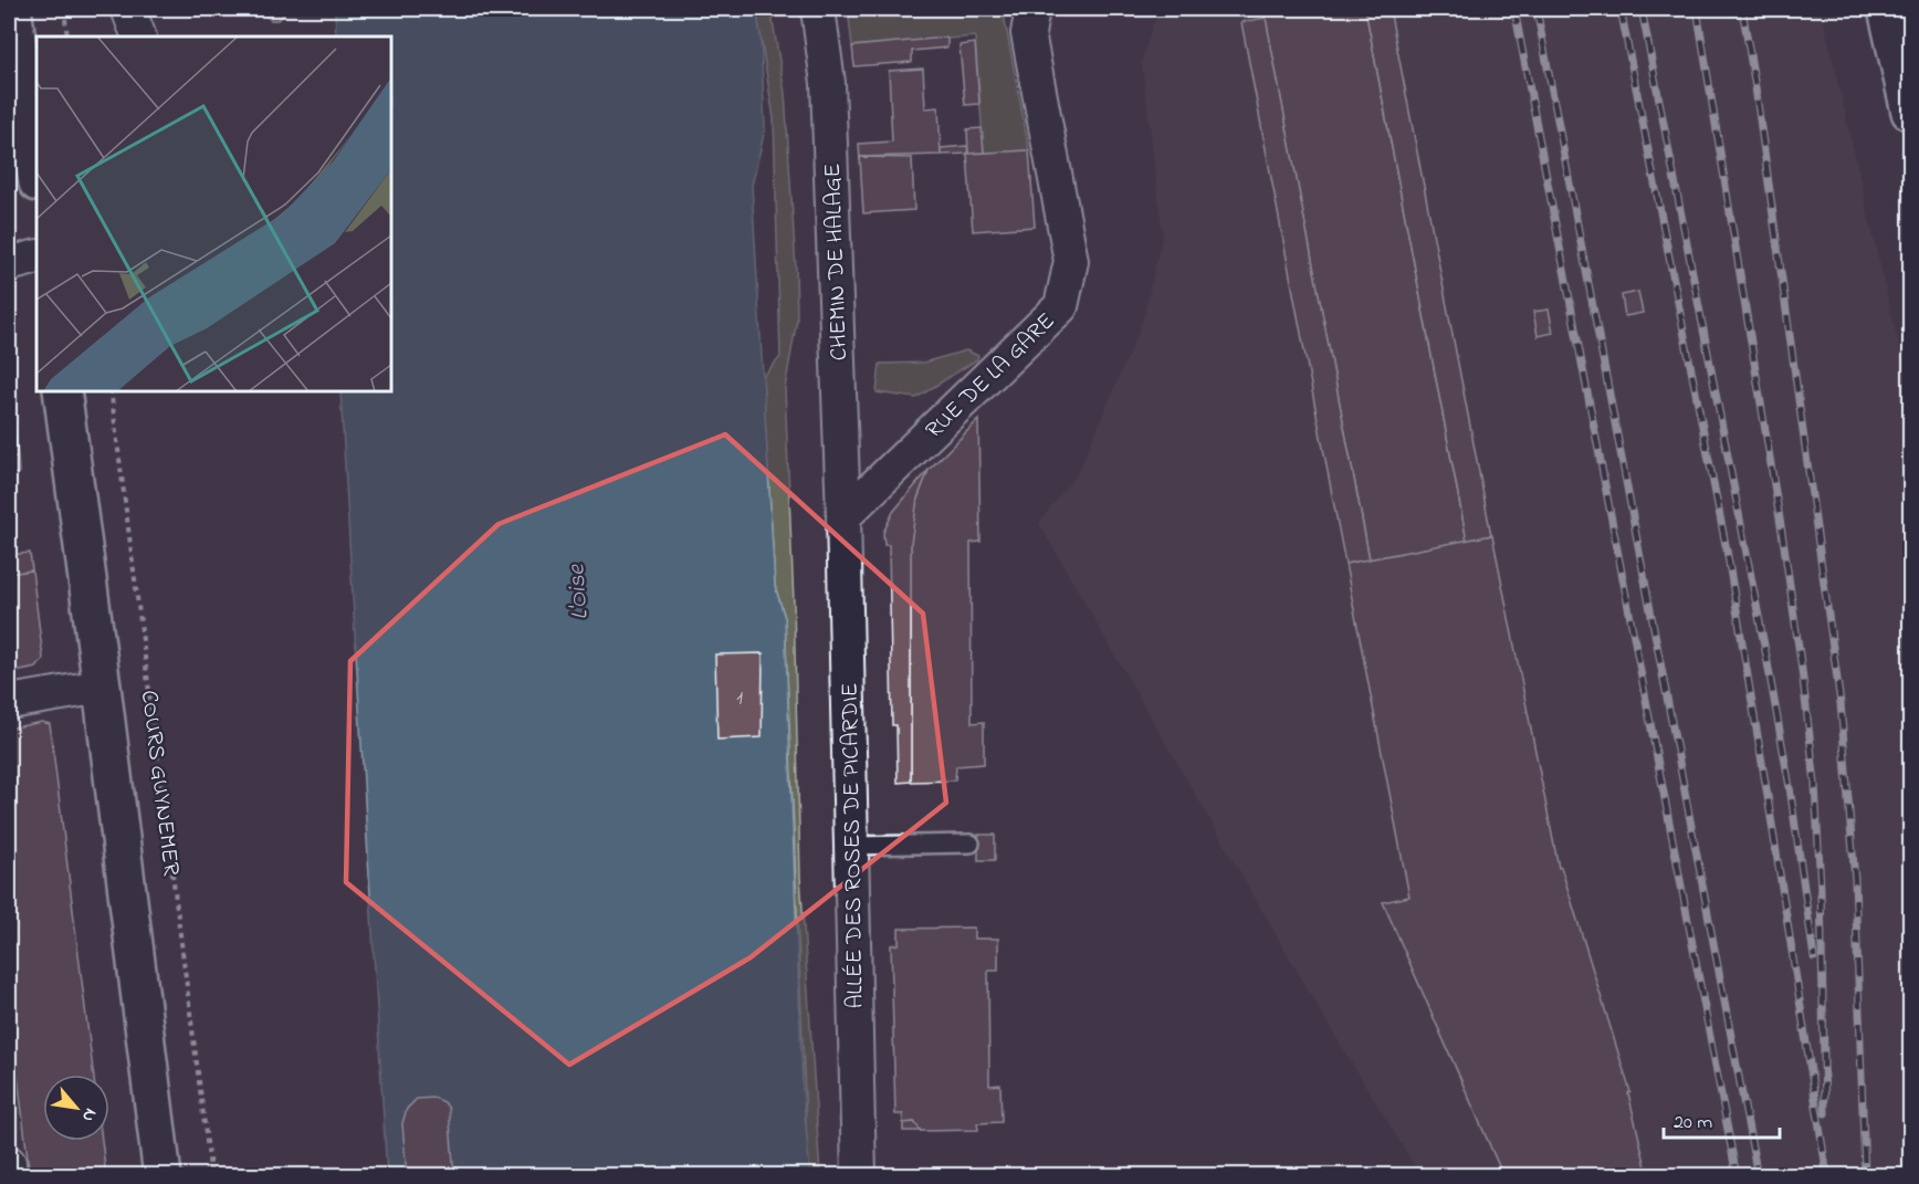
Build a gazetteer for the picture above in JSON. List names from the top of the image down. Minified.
{"streets":{"main road":["COURS GUYNEMER"],"street":["CHEMIN DE HALAGE","RUE DE LA GARE","ALLÉE DES ROSES DE PICARDIE"]},"crossings":[["CHEMIN DE HALAGE","RUE DE LA GARE"],["CHEMIN DE HALAGE","ALLÉE DES ROSES DE PICARDIE"],["RUE DE LA GARE","ALLÉE DES ROSES DE PICARDIE"]],"water":["L'Oise"],"house_numbers":["1"],"scale_bar":"20 m","north":"bottom right"}
